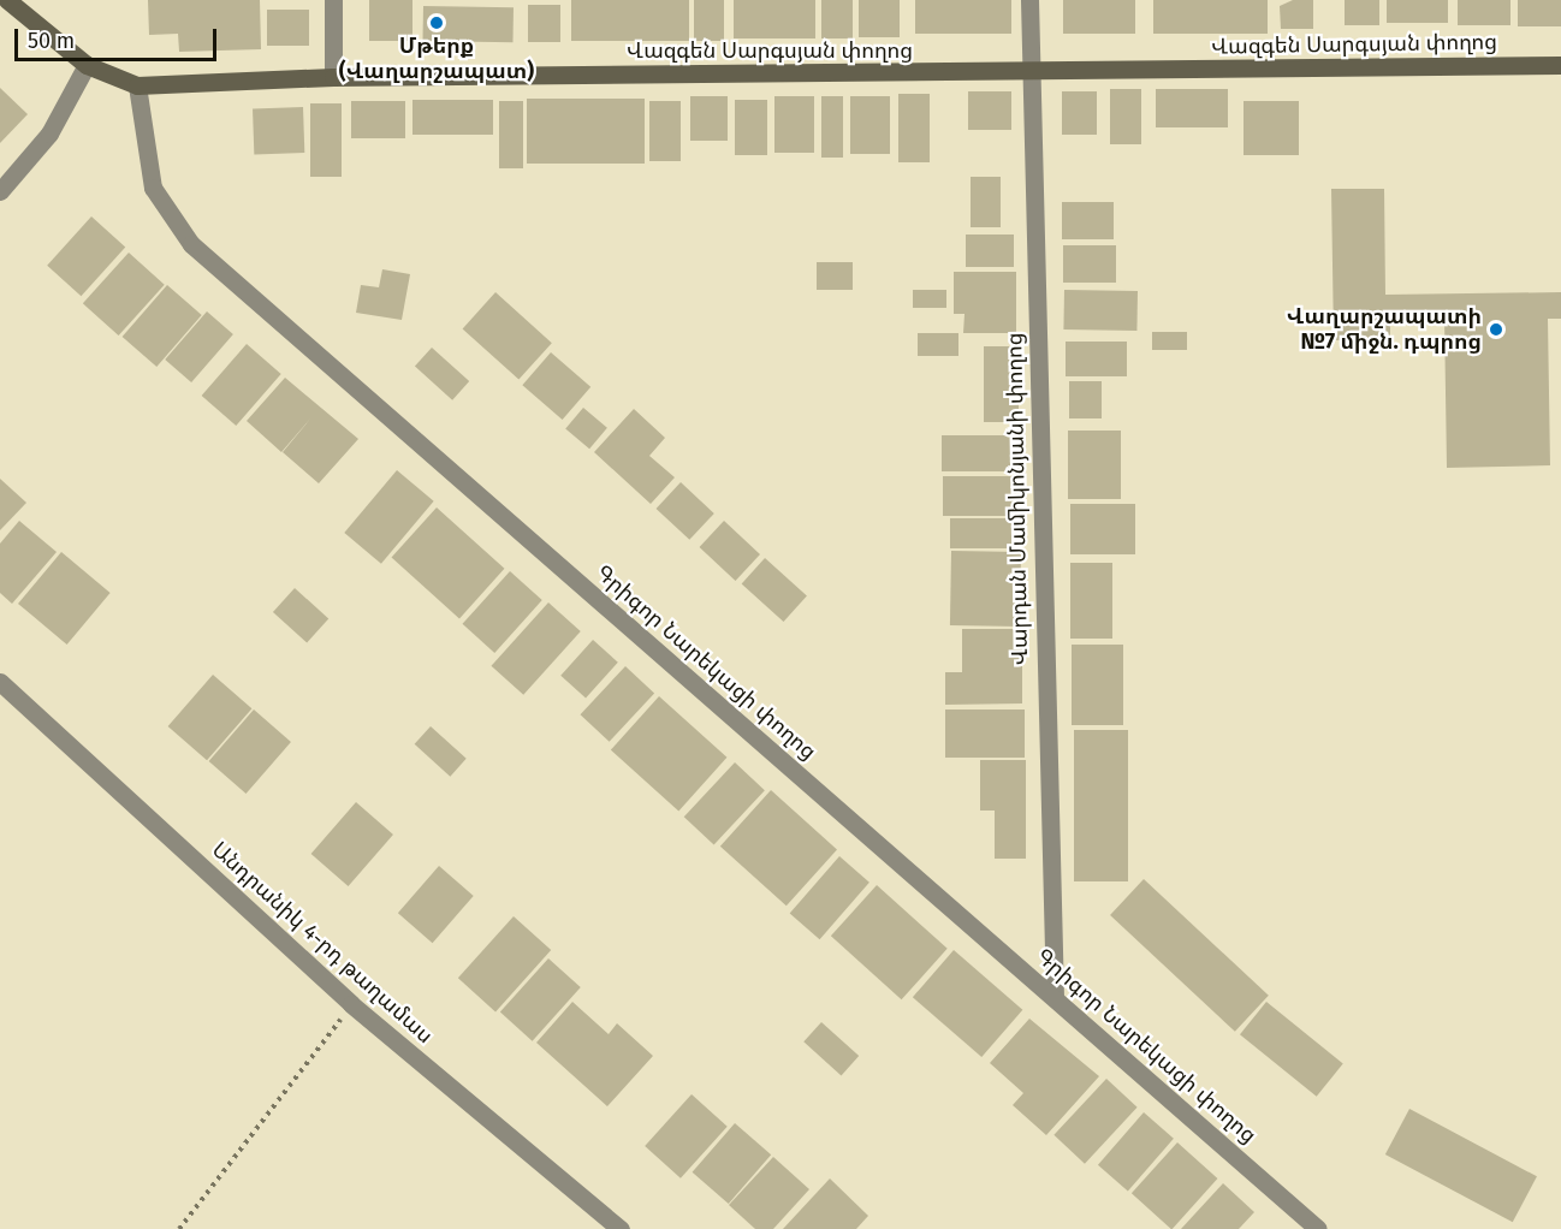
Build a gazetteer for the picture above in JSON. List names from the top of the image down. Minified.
{"streets":{"street":["Վազգեն Սարգսյան փողոց","Վարդան Մամիկոնյանի փողոց","Գրիգոր Նարեկացի փողոց","Անդրանիկ 4-րդ թաղամաս"]},"crossings":[["Վազգեն Սարգսյան փողոց","Վարդան Մամիկոնյանի փողոց"],["Վազգեն Սարգսյան փողոց","Գրիգոր Նարեկացի փողոց"],["Վարդան Մամիկոնյանի փողոց","Գրիգոր Նարեկացի փողոց"]],"places":["Մթերք (Վաղարշապատ)","Վաղարշապատի №7 միջն. դպրոց"],"scale_bar":"50 m"}
